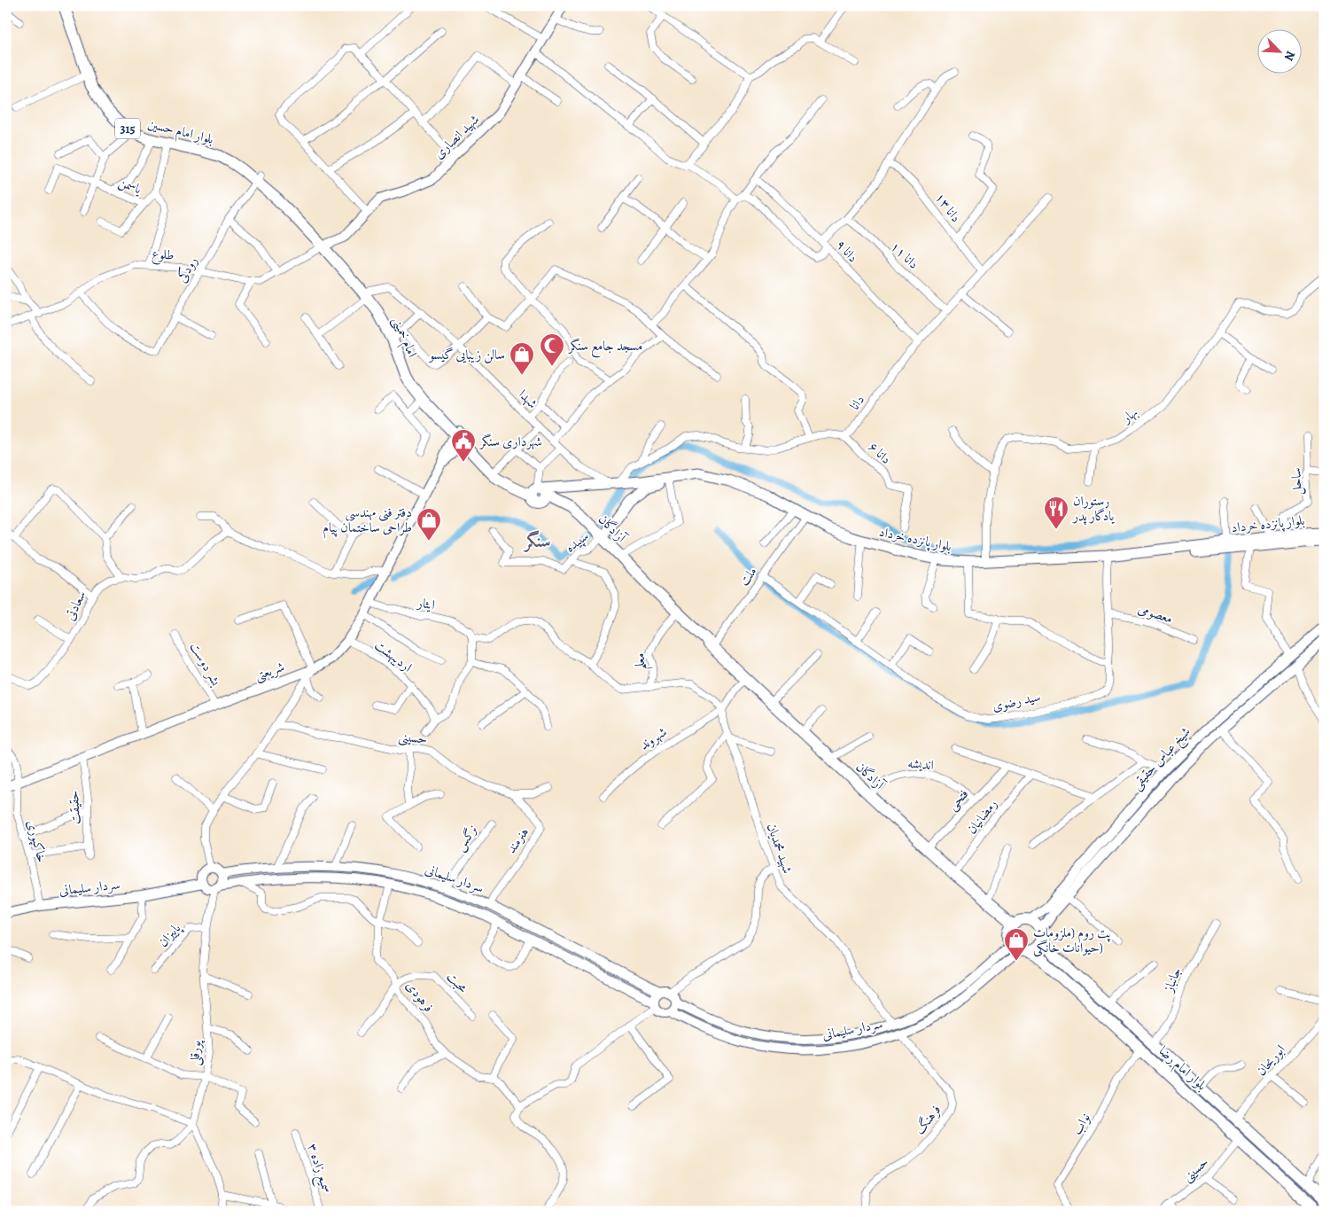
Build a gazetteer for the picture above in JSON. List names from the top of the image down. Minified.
{"streets":{"main road":["315","بلوار امام حسین","امام خمینی","بلوار پانزده خرداد","آزادگان","بلوار امام رضا"],"street":["شهید انصاری","یاسمن","دانا ۱۳","دانا ۹","طلوع","دانا ۱۱","رودکی","شهدا","دانا","بهار","دانا ۶","ساحل","سپیده","ملت","ایثار","سعادتی","معصومی","اردیبهشت","معلم","بشر دوست","شریعتی","سید رضوی","حسینی","شهروند","شیخ عباس حقیقی","اندیشه","فتحی","حقیقت","رمضانیان","نرگس","هنرمند","خاکپوری","شهید محمدیان","سردار سلیمانی","پاییزان","جانباز","محبت","فرهودی","پورقلی","ابوریحان","فرهنگ","نواب","سمیع زاده ۳"]},"crossings":[["بلوار امام حسین","یاسمن"],["بلوار امام حسین","رودکی"],["بلوار امام حسین","امام خمینی"],["شهید انصاری","طلوع"],["شهید انصاری","امام خمینی"],["دانا ۱۳","دانا"],["دانا ۹","دانا"],["طلوع","رودکی"],["طلوع","امام خمینی"],["دانا ۱۱","دانا"],["رودکی","امام خمینی"],["امام خمینی","شهدا"],["امام خمینی","بلوار پانزده خرداد"],["امام خمینی","آزادگان"],["امام خمینی","شریعتی"],["شهدا","بلوار پانزده خرداد"],["دانا","دانا ۶"],["بهار","بلوار پانزده خرداد"],["ساحل","بلوار پانزده خرداد"],["بلوار پانزده خرداد","آزادگان"],["بلوار پانزده خرداد","سپیده"],["بلوار پانزده خرداد","ملت"],["بلوار پانزده خرداد","سید رضوی"],["آزادگان","سپیده"],["آزادگان","ملت"],["آزادگان","معلم"],["آزادگان","شیخ عباس حقیقی"],["آزادگان","اندیشه"],["آزادگان","فتحی"],["آزادگان","رمضانیان"],["آزادگان","سردار سلیمانی"],["آزادگان","بلوار امام رضا"],["ملت","سید رضوی"],["ایثار","شریعتی"],["معصومی","سید رضوی"],["اردیبهشت","شریعتی"],["بشر دوست","شریعتی"],["شریعتی","حقیقت"],["شریعتی","خاکپوری"],["حسینی","هنرمند"],["حسینی","بلوار امام رضا"],["شهروند","شهید محمدیان"],["شیخ عباس حقیقی","سردار سلیمانی"],["شیخ عباس حقیقی","بلوار امام رضا"],["نرگس","سردار سلیمانی"],["هنرمند","سردار سلیمانی"],["خاکپوری","سردار سلیمانی"],["شهید محمدیان","سردار سلیمانی"],["سردار سلیمانی","فرهودی"],["سردار سلیمانی","پورقلی"],["سردار سلیمانی","بلوار امام رضا"],["سردار سلیمانی","فرهنگ"],["پاییزان","پورقلی"],["جانباز","بلوار امام رضا"],["محبت","فرهودی"],["ابوریحان","بلوار امام رضا"],["بلوار امام رضا","نواب"]],"districts":["سنگر"],"places":{"mosque":["مسجد جامع سنگر"],"shop":["سالن زیبایی گیسو","دفتر فنی مهندسی طراحی ساختمان پیام","پت روم (ملزومات حیوانات خانگی)"],"public building":["شهرداری سنگر"],"restaurant":["رستوران یادگار پدر"]},"north":"bottom right"}
